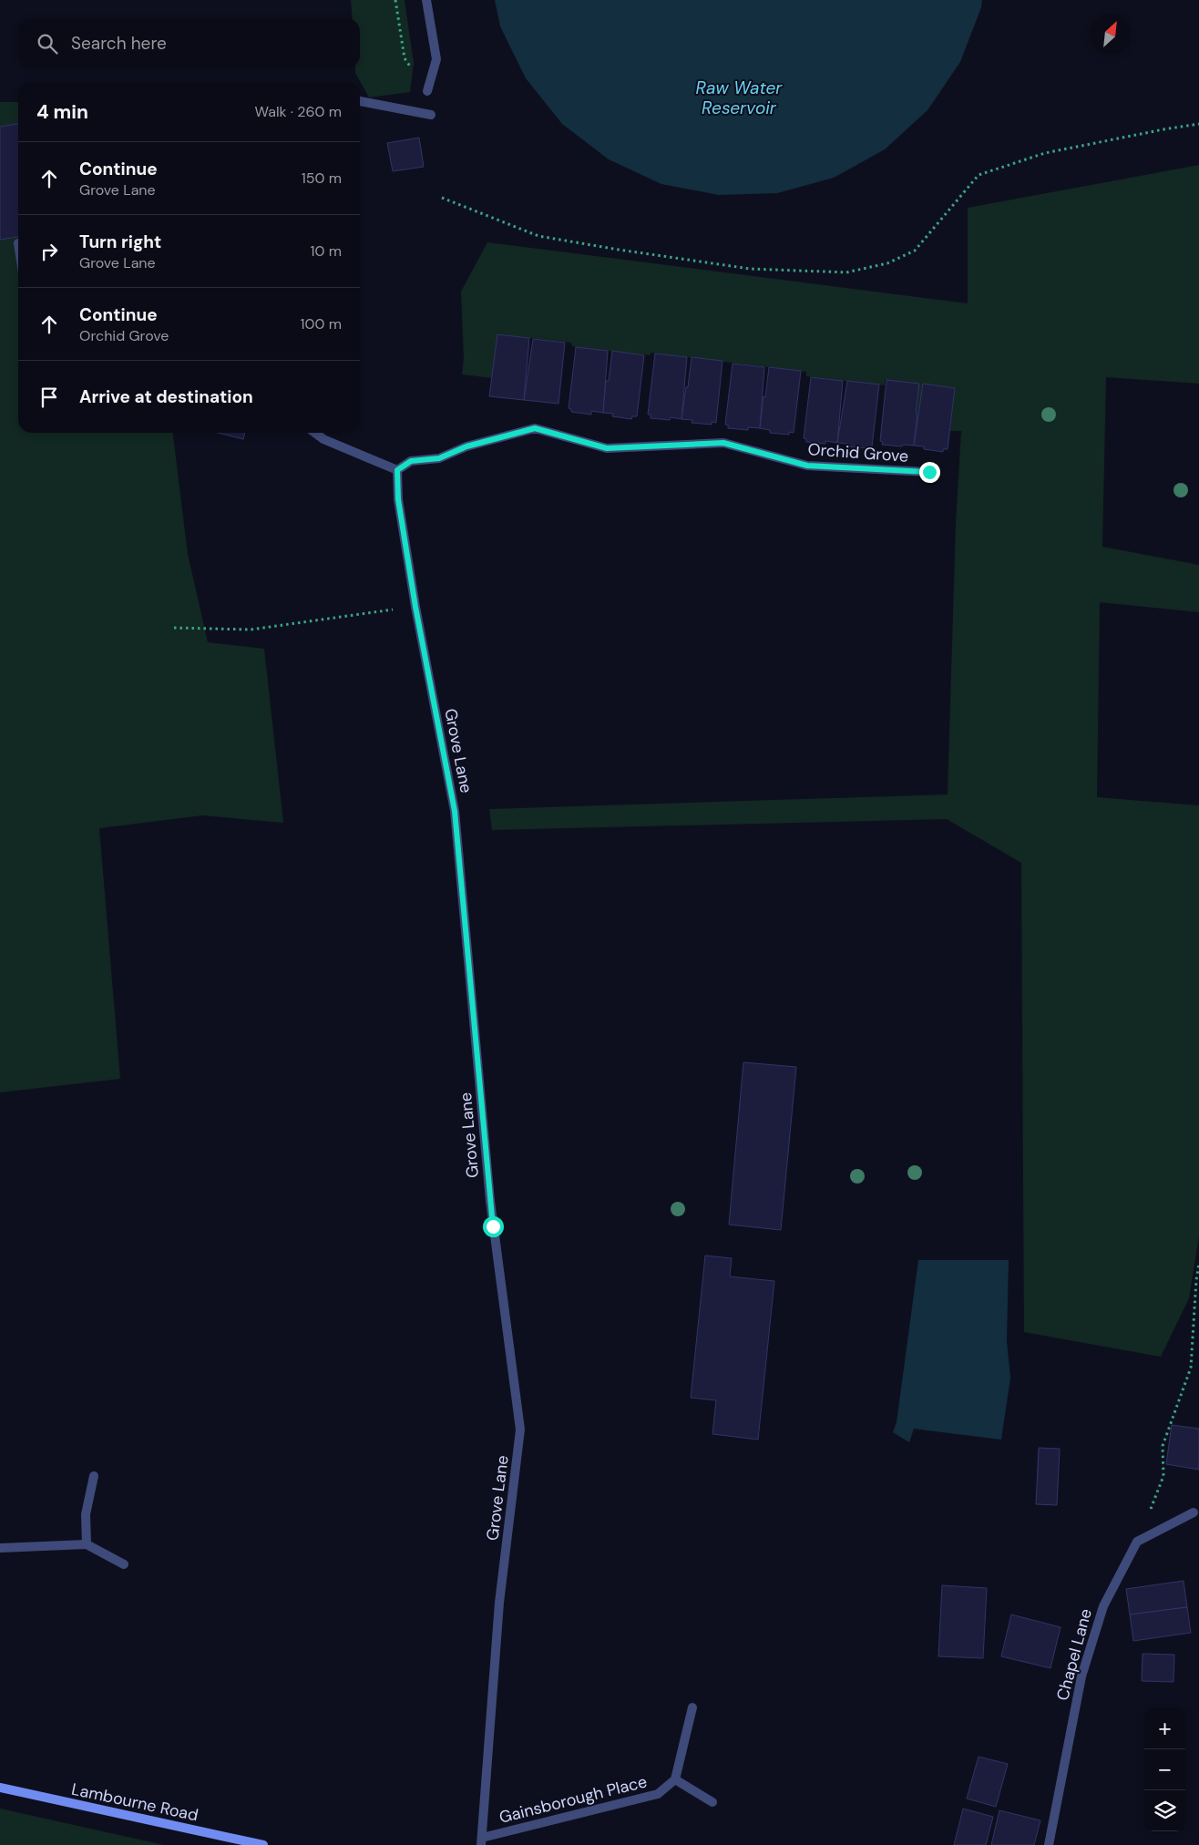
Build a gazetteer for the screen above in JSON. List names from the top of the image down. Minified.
{"streets":{"main road":["Lambourne Road"],"street":["Orchid Grove","Grove Lane","Chapel Lane","Gainsborough Place"]},"crossings":[["Orchid Grove","Grove Lane"],["Grove Lane","Gainsborough Place"]],"water":["Raw Water Reservoir"],"north":"top right","page":{"search":"Search here","heading":["4 min","Walk · 260 m"],"list":[["Continue","Grove Lane","150 m"],["Turn right","Grove Lane","10 m"],["Continue","Orchid Grove","100 m"],"Arrive at destination"],"map_buttons":["+","−"]}}
